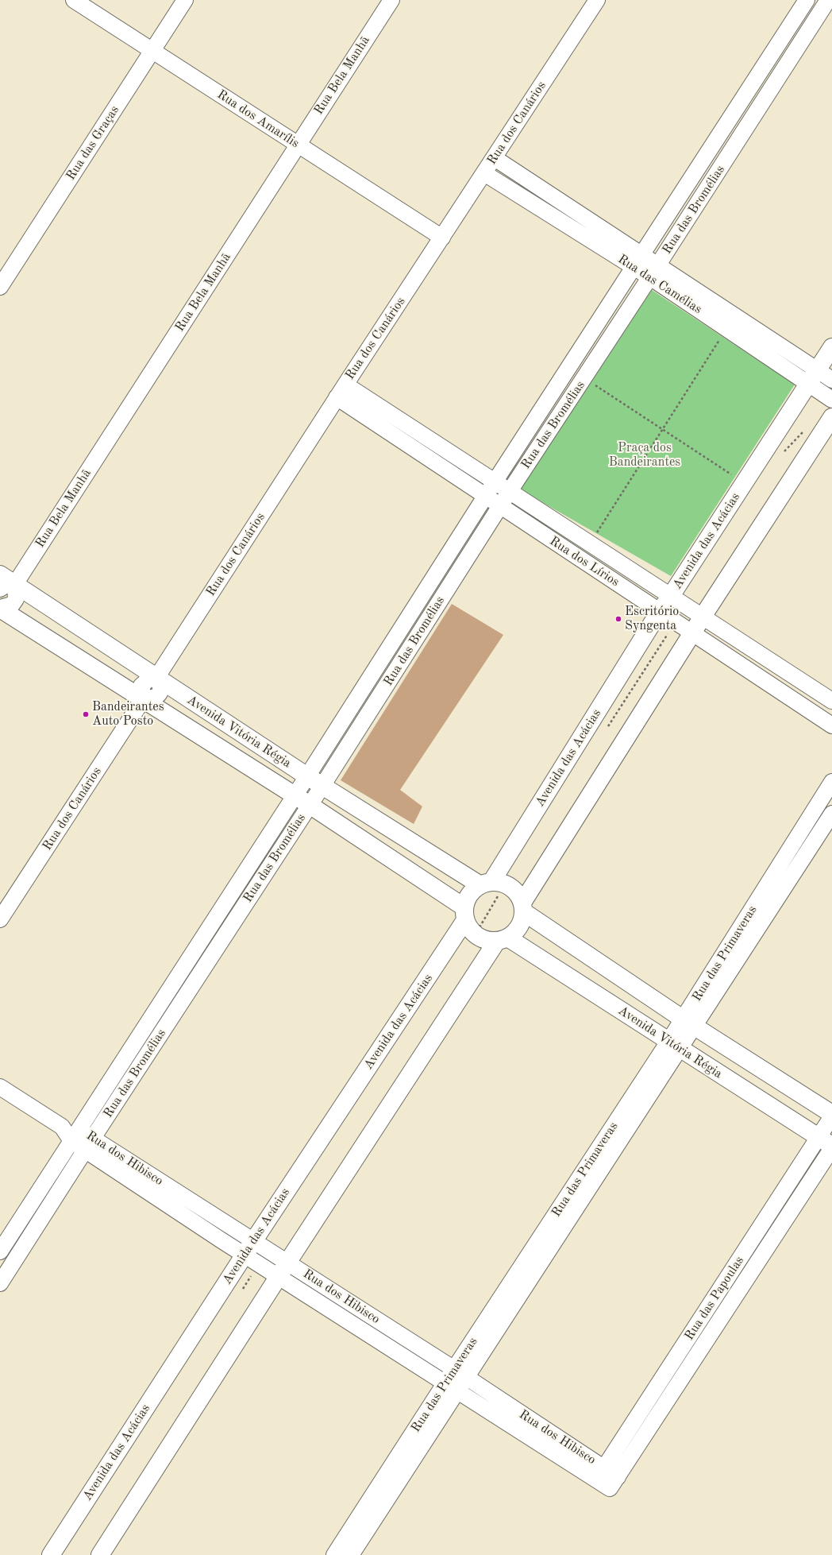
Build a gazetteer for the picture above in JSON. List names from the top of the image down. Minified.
{"streets":{"street":["Rua Bela Manhã","Rua dos Amarílis","Rua dos Canários","Rua das Graças","Rua das Bromélias","Rua das Camélias","Avenida das Acácias","Rua dos Lírios","Avenida Vitória Régia","Rua das Primaveras","Rua dos Hibisco","Rua das Papoulas"]},"crossings":[["Rua Bela Manhã","Rua dos Amarílis"],["Rua Bela Manhã","Avenida Vitória Régia"],["Rua dos Amarílis","Rua dos Canários"],["Rua dos Amarílis","Rua das Graças"],["Rua dos Canários","Rua das Camélias"],["Rua dos Canários","Rua dos Lírios"],["Rua dos Canários","Avenida Vitória Régia"],["Rua das Bromélias","Rua das Camélias"],["Rua das Bromélias","Rua dos Lírios"],["Rua das Bromélias","Avenida Vitória Régia"],["Rua das Bromélias","Rua dos Hibisco"],["Rua das Camélias","Avenida das Acácias"],["Avenida das Acácias","Rua dos Lírios"],["Avenida das Acácias","Avenida Vitória Régia"],["Avenida das Acácias","Rua dos Hibisco"],["Avenida Vitória Régia","Rua das Primaveras"],["Avenida Vitória Régia","Rua das Papoulas"],["Rua das Primaveras","Rua dos Hibisco"],["Rua dos Hibisco","Rua das Papoulas"]],"parks":["Praça dos Bandeirantes"],"places":["Escritório Syngenta","Bandeirantes Auto Posto"]}
